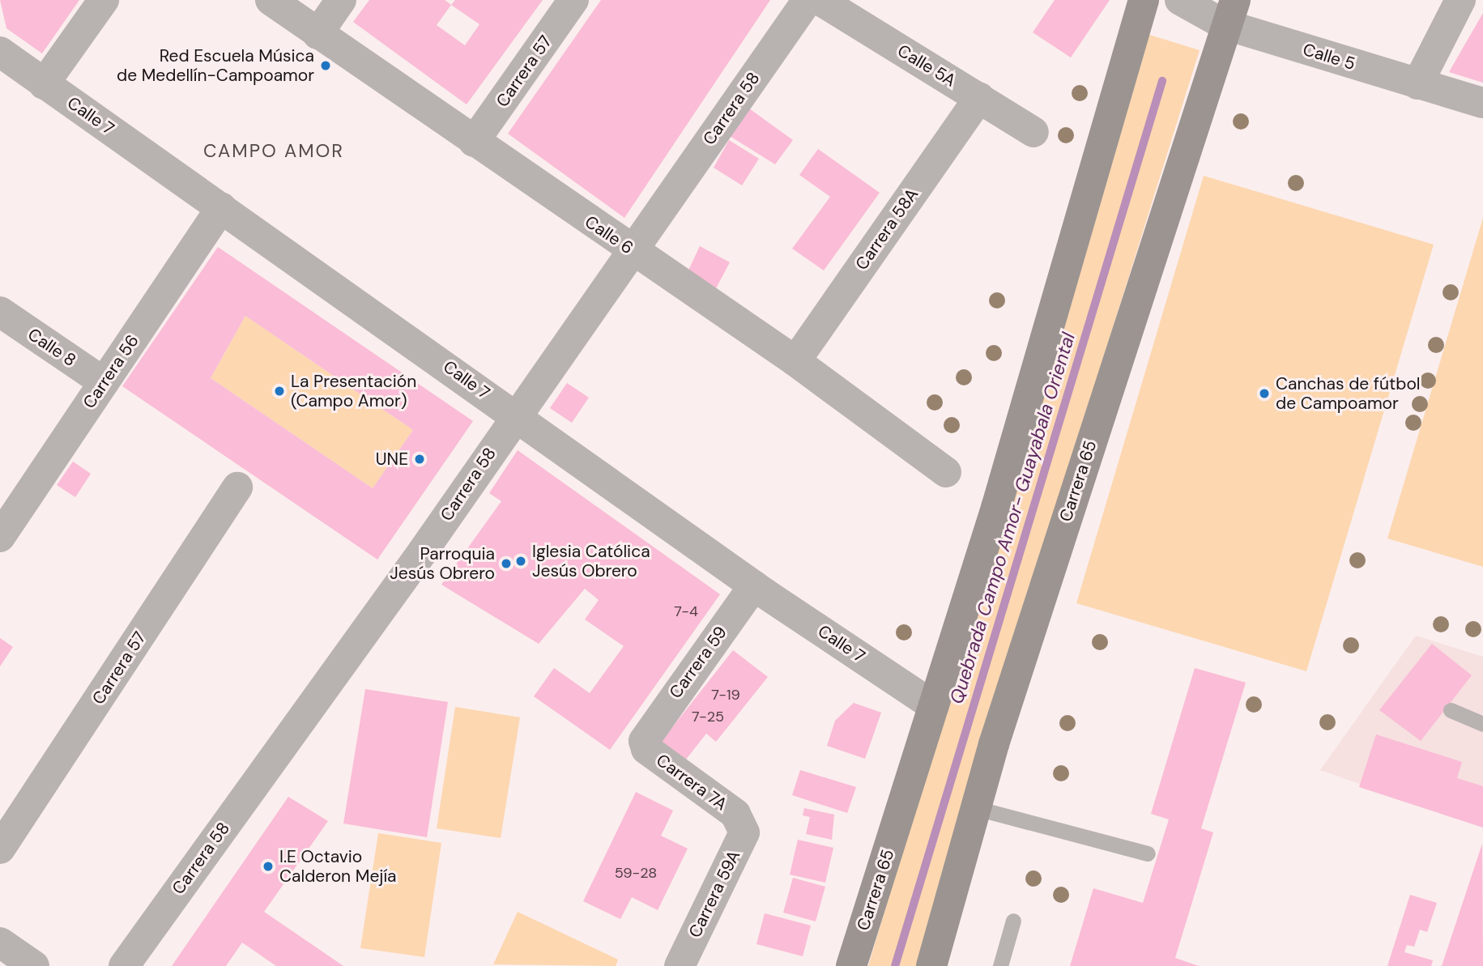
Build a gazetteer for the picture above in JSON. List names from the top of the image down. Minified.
{"streets":{"main road":["Carrera 65"],"street":["Calle 5","Calle 5A","Carrera 57","Carrera 58","Calle 7","Carrera 58A","Calle 6","Calle 8","Carrera 56","Carrera 59","Carrera 7A","Carrera 59A"]},"crossings":[["Calle 5","Carrera 65"],["Calle 5A","Carrera 58A"],["Carrera 57","Calle 6"],["Carrera 58","Calle 7"],["Carrera 58","Calle 6"],["Calle 7","Carrera 56"],["Calle 7","Carrera 65"],["Calle 7","Carrera 59"],["Carrera 58A","Calle 6"],["Calle 8","Carrera 56"],["Carrera 59","Carrera 7A"],["Carrera 7A","Carrera 59A"]],"districts":["CAMPO AMOR"],"water":["Quebrada Campo Amor- Guayabala Oriental"],"places":["Red Escuela Música de Medellín-Campoamor","La Presentación (Campo Amor)","Canchas de fútbol de Campoamor","UNE","Iglesia Católica Jesús Obrero","Parroquia Jesús Obrero","I.E Octavio Calderon Mejía"],"house_numbers":["7-4","7-19","7-25","59-28"]}
